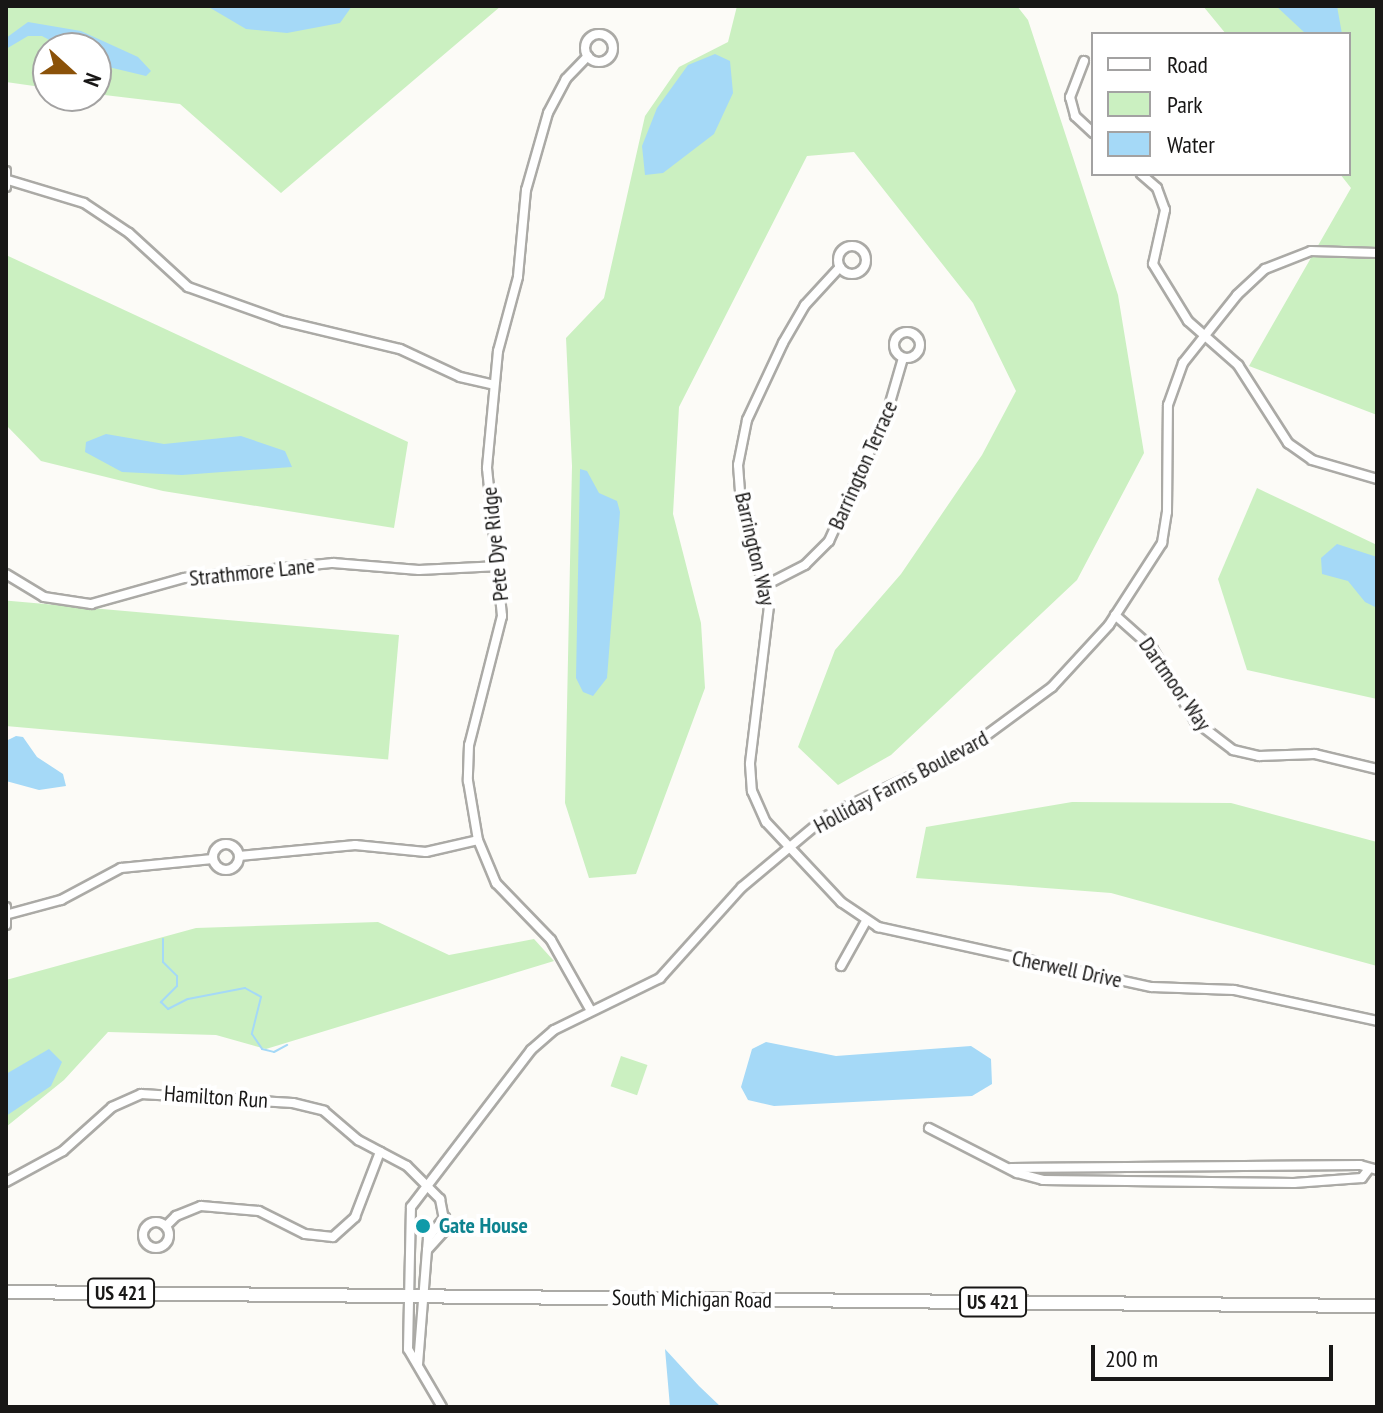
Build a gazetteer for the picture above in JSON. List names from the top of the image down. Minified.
{"streets":{"main road":["US 421","South Michigan Road"],"street":["Barrington Terrace","Pete Dye Ridge","Barrington Way","Strathmore Lane","Dartmoor Way","Holliday Farms Boulevard","Cherwell Drive","Hamilton Run"]},"crossings":[["Barrington Terrace","Barrington Way"],["Pete Dye Ridge","Strathmore Lane"],["Pete Dye Ridge","Holliday Farms Boulevard"],["Barrington Way","Holliday Farms Boulevard"],["Barrington Way","Cherwell Drive"],["Dartmoor Way","Holliday Farms Boulevard"],["Holliday Farms Boulevard","Cherwell Drive"],["Holliday Farms Boulevard","Hamilton Run"],["Holliday Farms Boulevard","South Michigan Road"]],"places":["Gate House"],"legend":["Road","Park","Water"],"scale_bar":"200 m","north":"right"}
